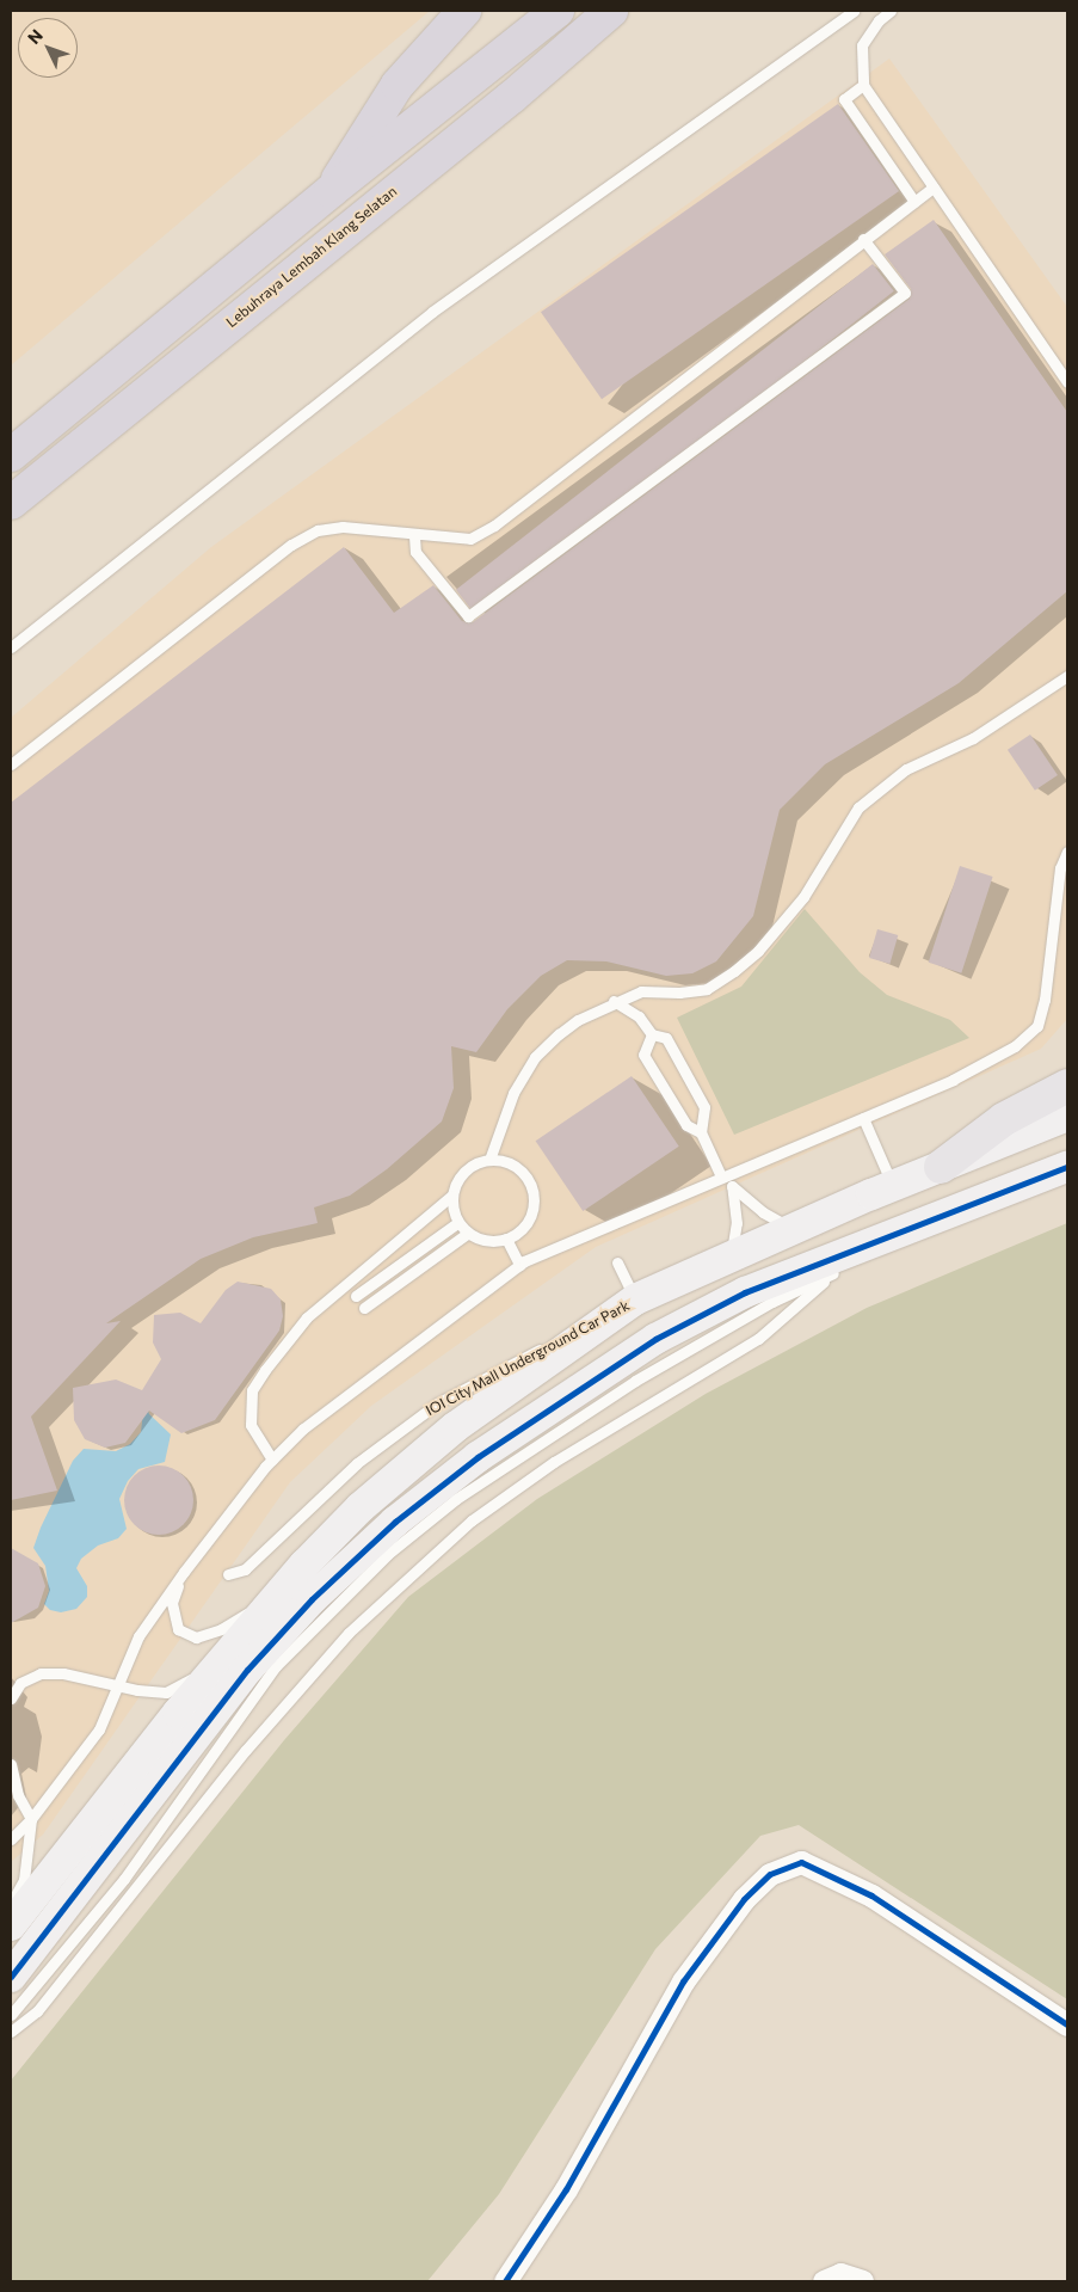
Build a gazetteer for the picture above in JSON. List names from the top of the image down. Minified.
{"streets":{"highway":["Lebuhraya Lembah Klang Selatan"],"lane":["IOI City Mall Underground Car Park"]},"north":"top left"}
